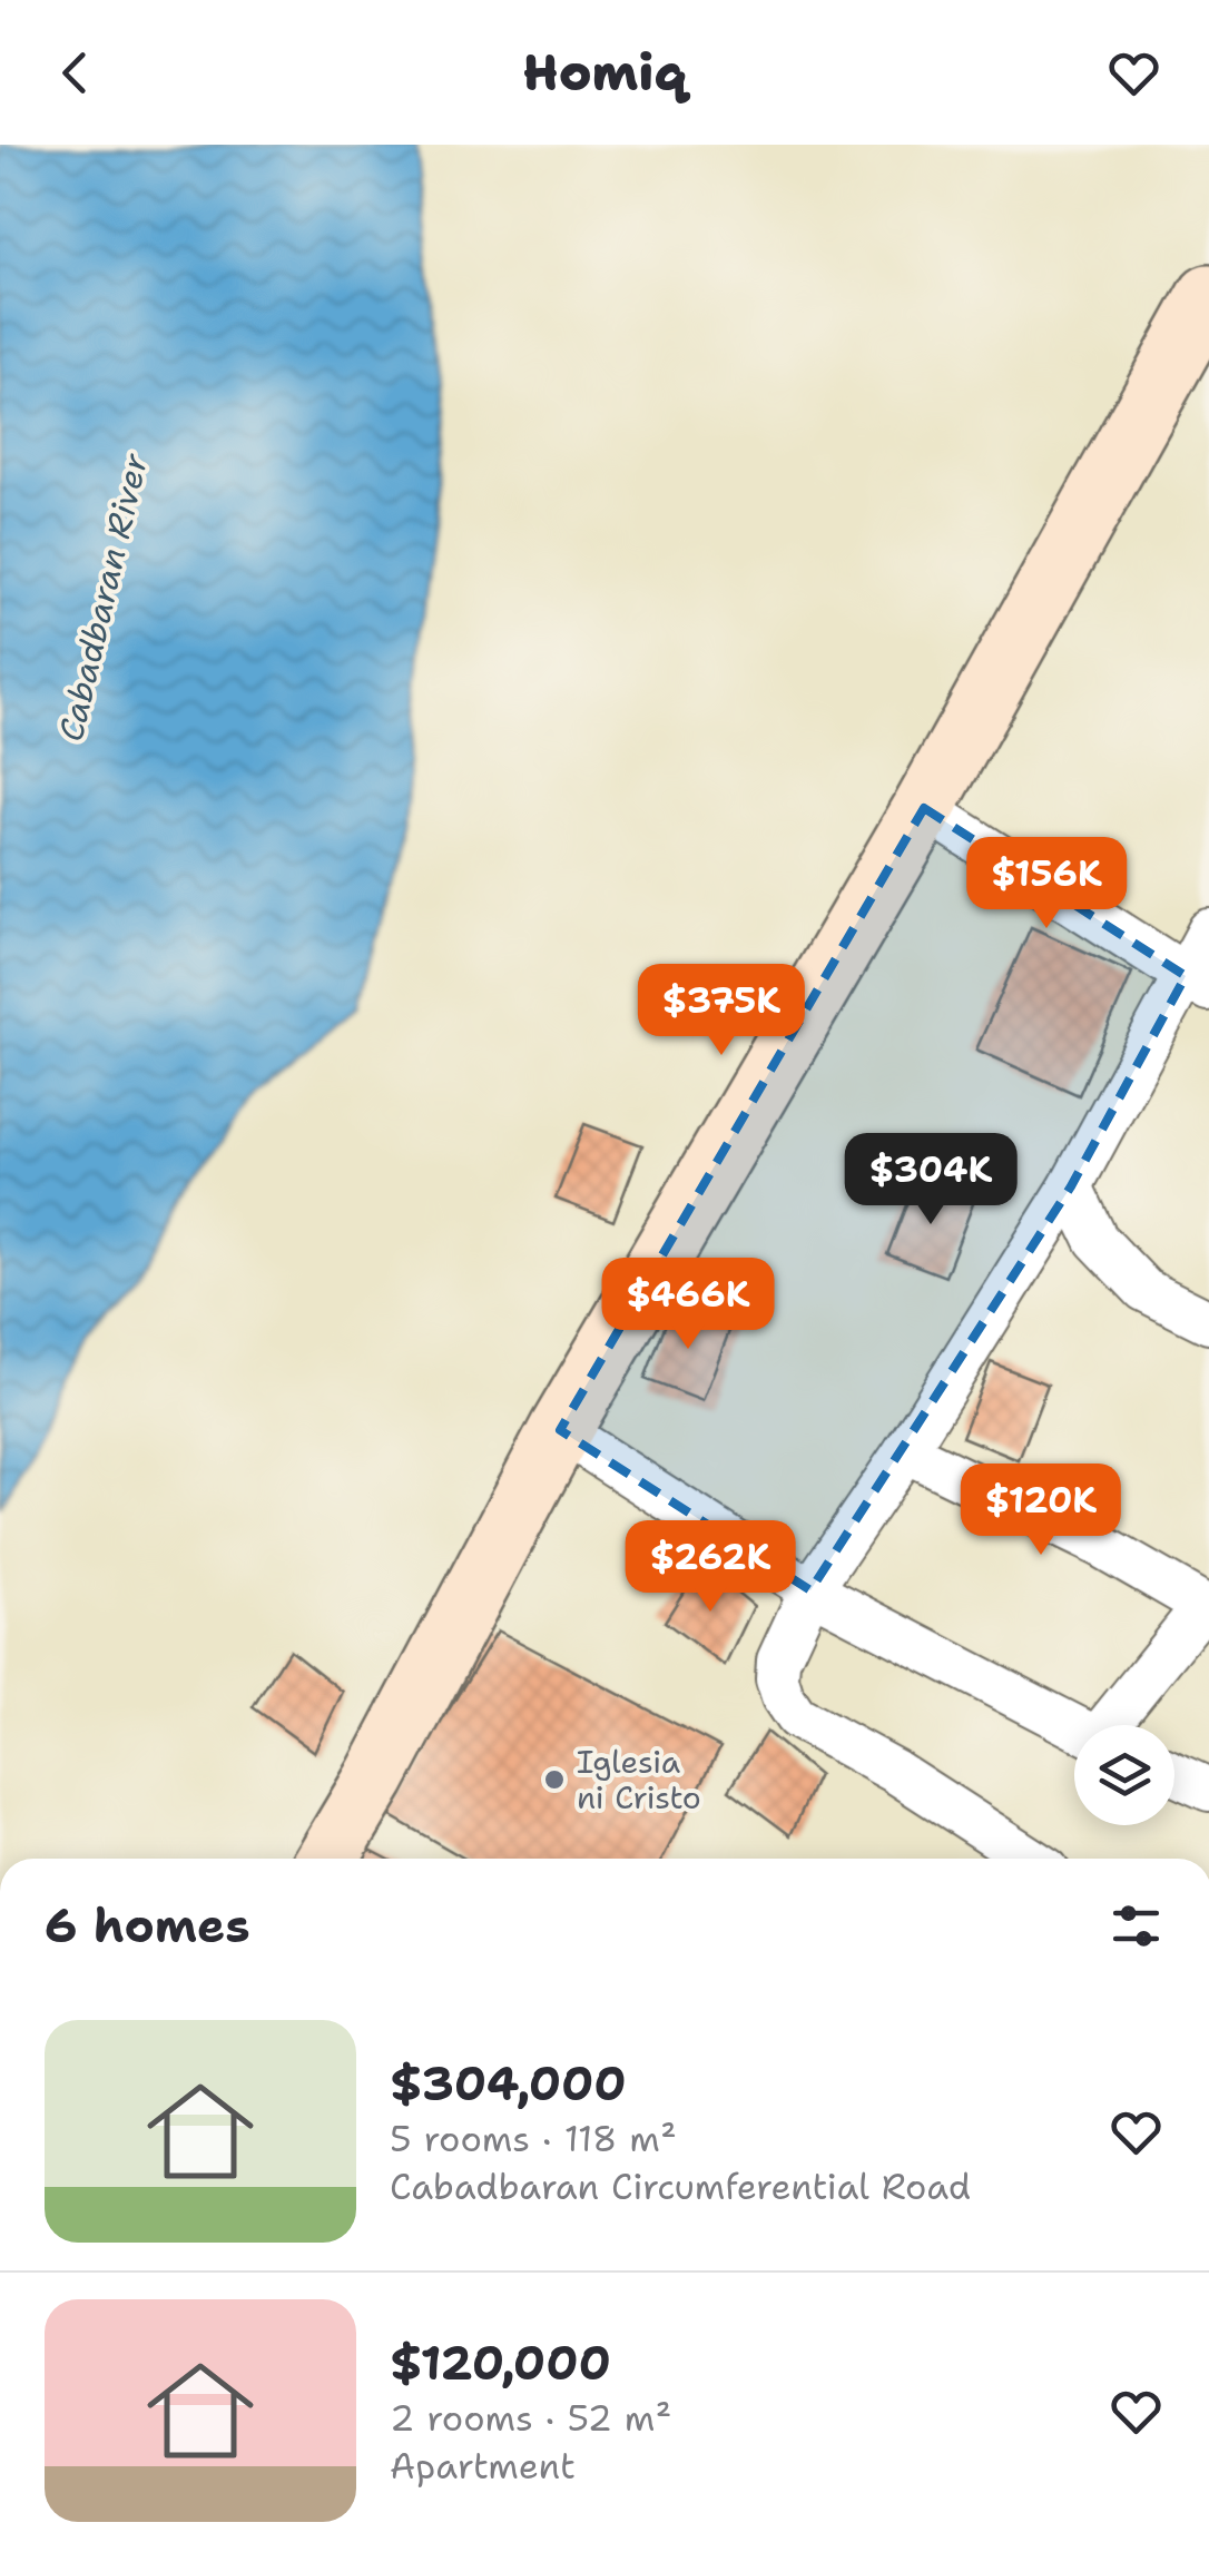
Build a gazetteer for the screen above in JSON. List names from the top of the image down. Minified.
{"water":["Cabadbaran River"],"places":["Iglesia ni Cristo"],"page":{"header":"Homiq","price":["$156K","$375K","$304K","$466K","$120K","$262K"],"heading":"6 homes","list":[{"name":"$304,000","note":"5 rooms · 118 m² · Cabadbaran Circumferential Road"},{"name":"$120,000","note":"2 rooms · 52 m² · Apartment"}]}}
